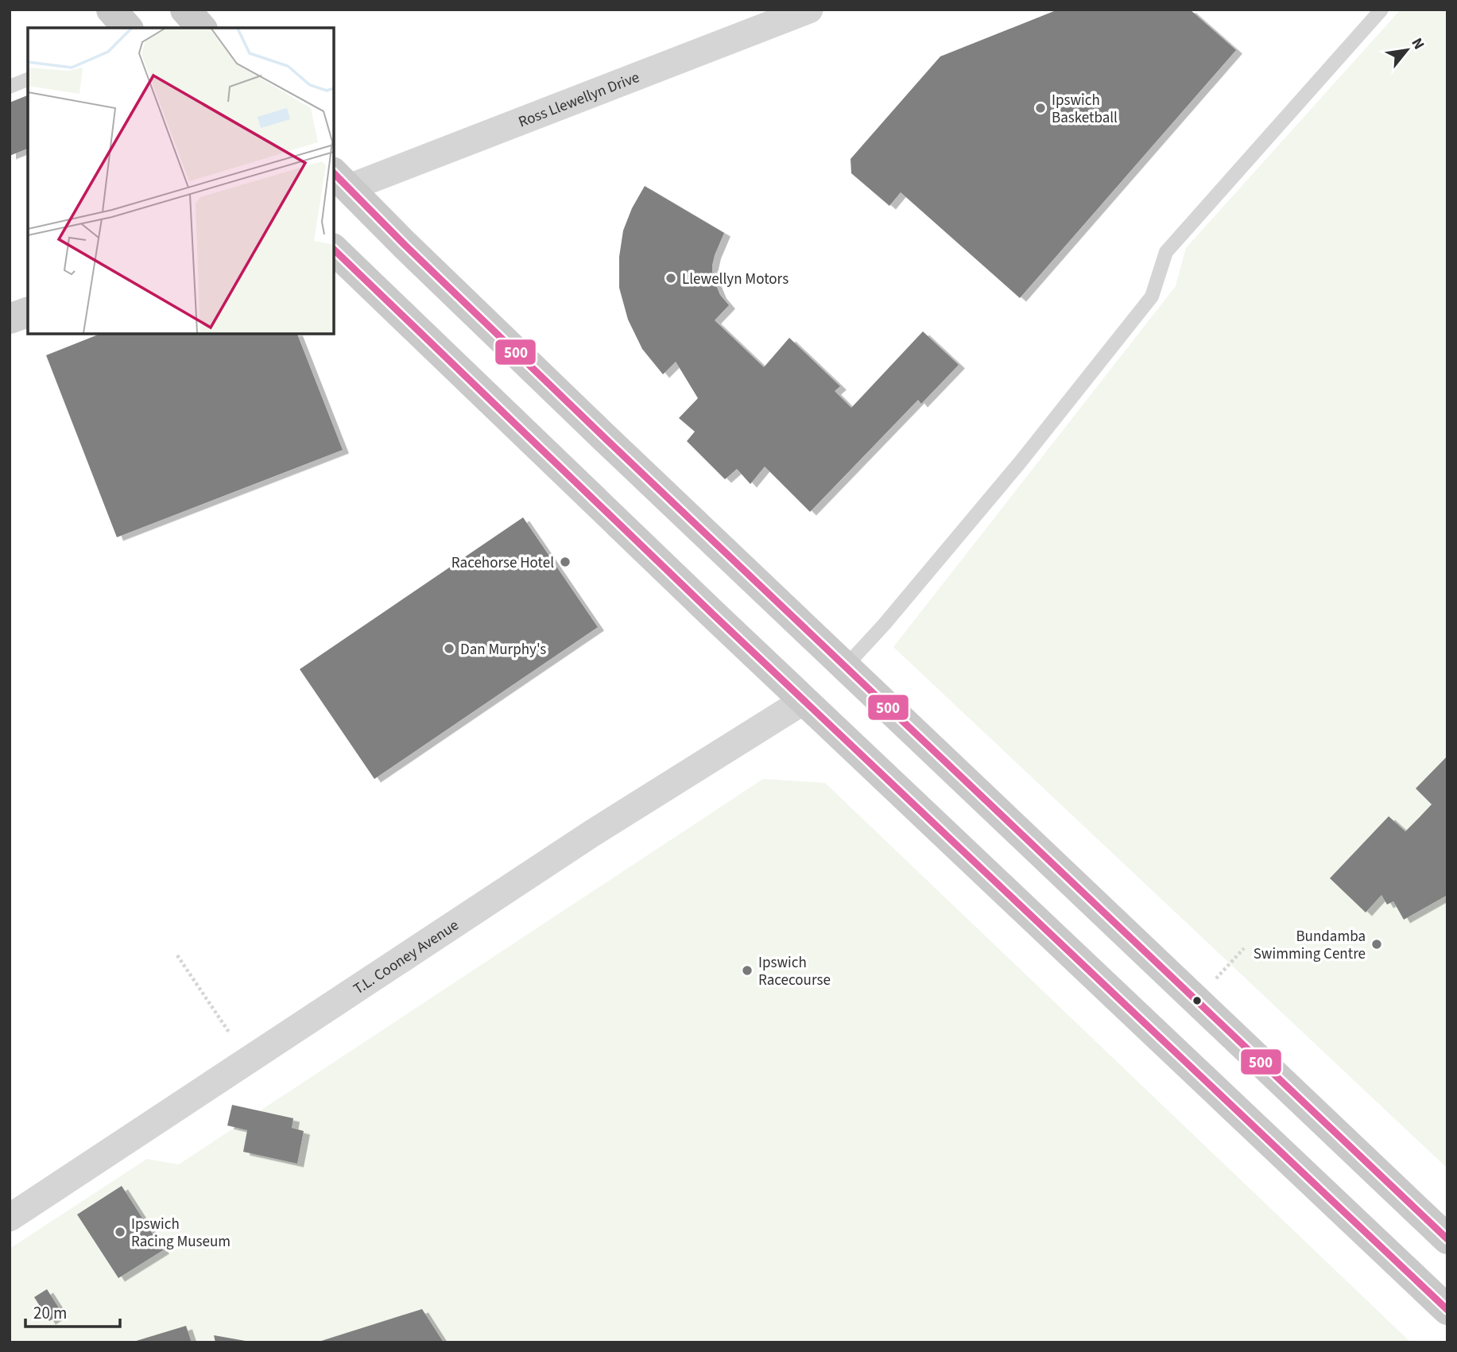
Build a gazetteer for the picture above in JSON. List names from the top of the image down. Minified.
{"streets":{"street":["Ross Llewellyn Drive","T.L. Cooney Avenue"]},"places":["Ipswich Basketball","Llewellyn Motors","Racehorse Hotel","Dan Murphy's","Bundamba Swimming Centre","Ipswich Racecourse","Ipswich Racing Museum"],"lines":["transit line 500"],"scale_bar":"20 m","north":"top right"}
